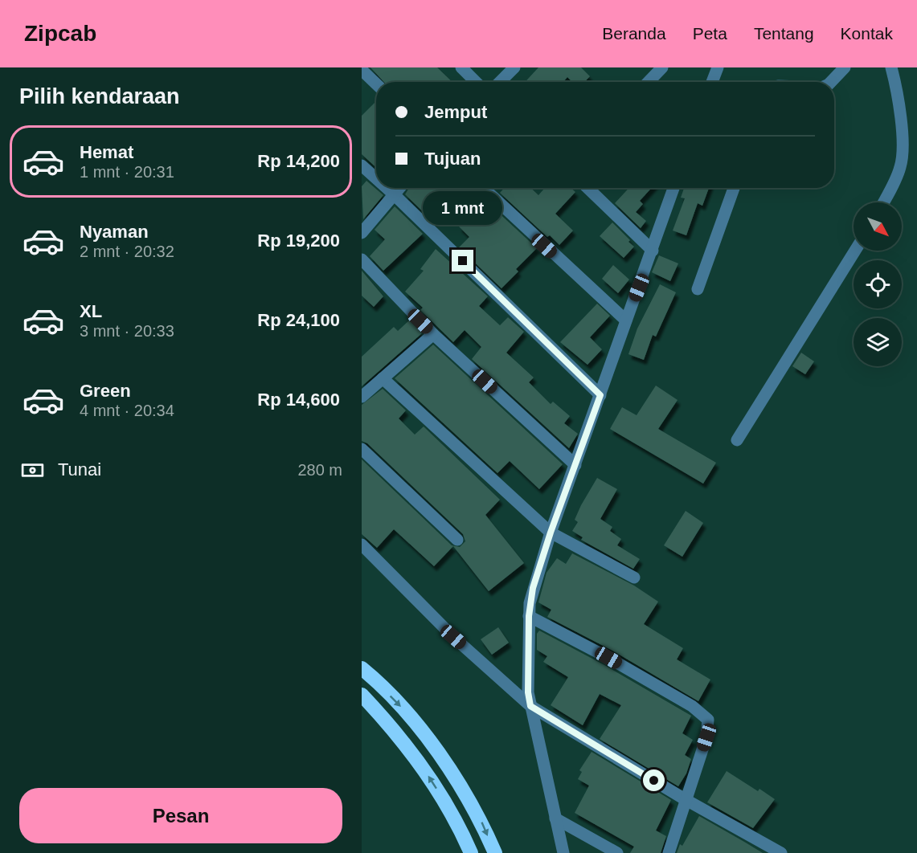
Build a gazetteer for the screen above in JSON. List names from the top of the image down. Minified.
{"north":"bottom right","page":{"header":"Zipcab","nav":["Beranda","Peta","Tentang","Kontak"],"heading":"Pilih kendaraan","banner":["Jemput","Tujuan"],"list":[{"name":"Hemat","note":"1 mnt · 20:31","value":"Rp 14,200"},{"name":"Nyaman","note":"2 mnt · 20:32","value":"Rp 19,200"},{"name":"XL","note":"3 mnt · 20:33","value":"Rp 24,100"},{"name":"Green","note":"4 mnt · 20:34","value":"Rp 14,600"}],"bubble":"1 mnt","pay":["Tunai","280 m"],"buttons":"Pesan"}}
